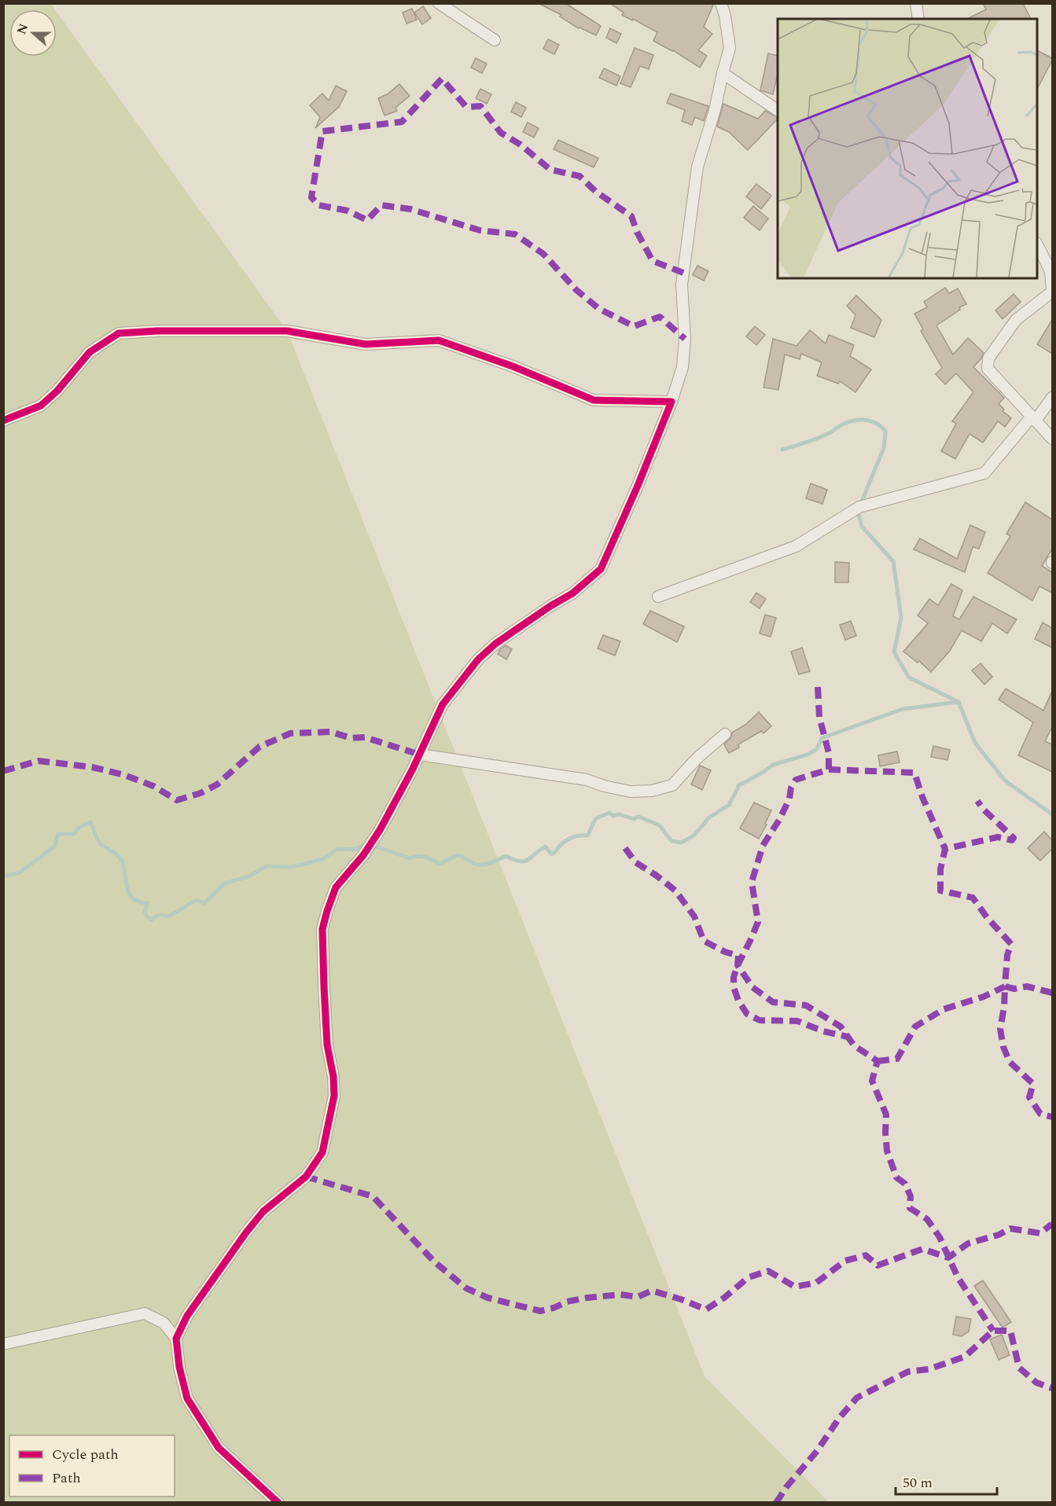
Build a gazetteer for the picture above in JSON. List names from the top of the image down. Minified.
{"legend":["Cycle path","Path"],"scale_bar":"50 m","north":"left"}
